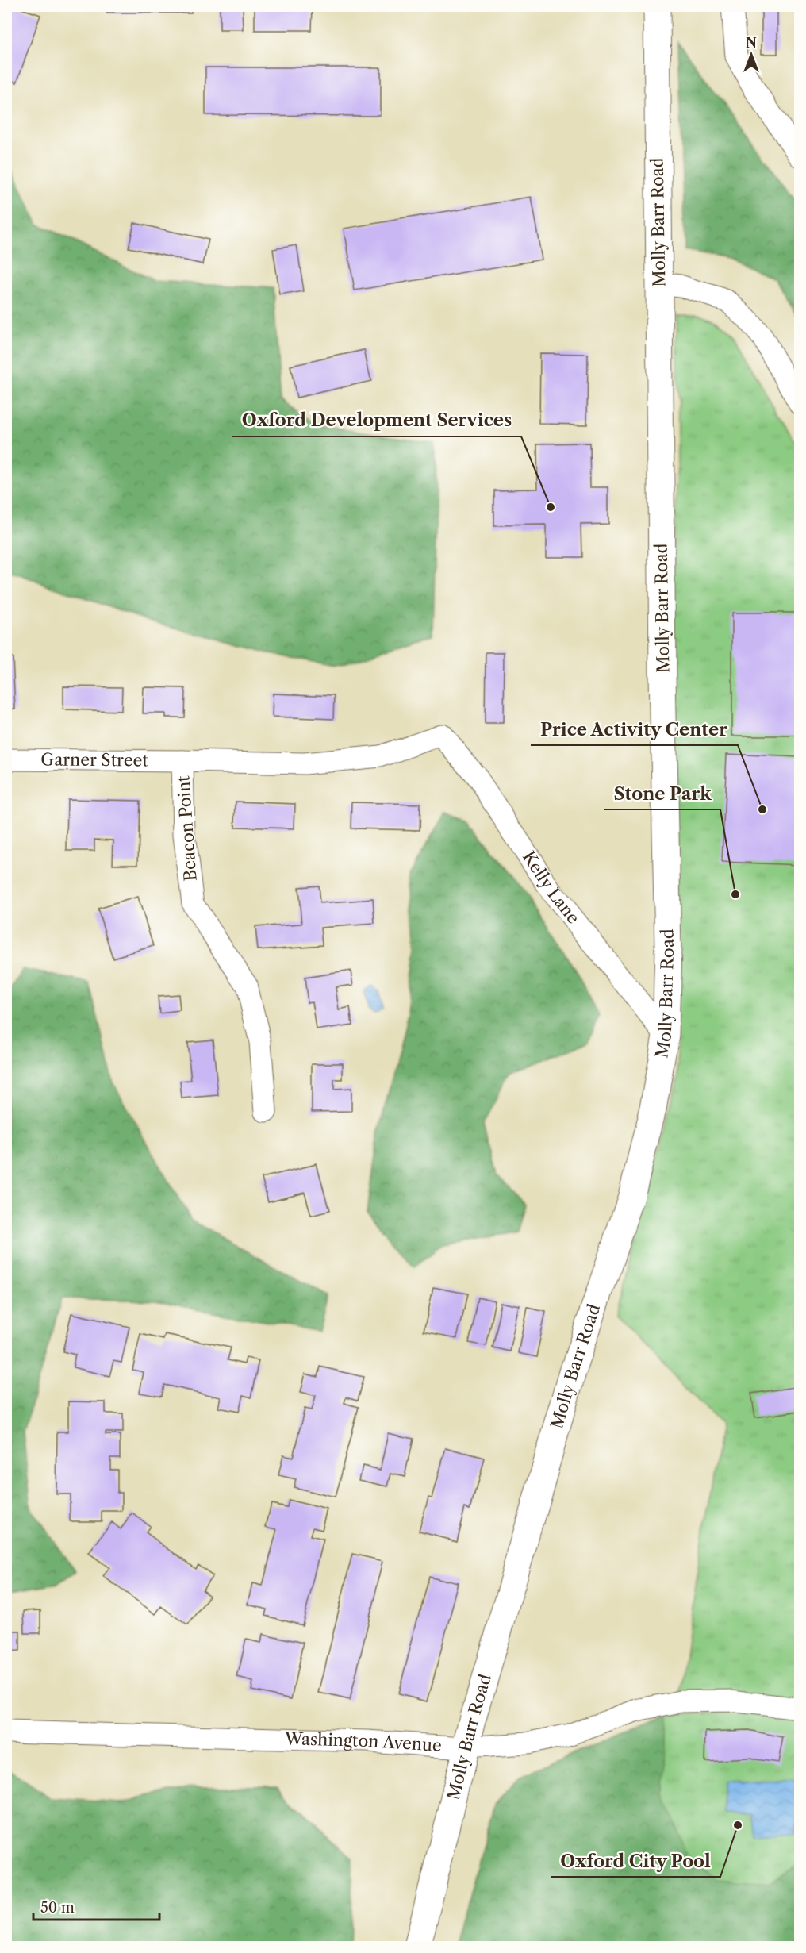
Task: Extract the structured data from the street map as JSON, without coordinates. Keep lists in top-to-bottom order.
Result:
{
  "streets": {
    "main road": ["Molly Barr Road"],
    "street": [
      "Garner Street",
      "Beacon Point",
      "Kelly Lane",
      "Washington Avenue"
    ]
  },
  "crossings": [
    ["Molly Barr Road", "Kelly Lane"],
    ["Molly Barr Road", "Washington Avenue"],
    ["Garner Street", "Beacon Point"],
    ["Beacon Point", "Kelly Lane"]
  ],
  "places": [
    "Oxford Development Services",
    "Price Activity Center",
    "Stone Park",
    "Oxford City Pool"
  ],
  "scale_bar": "50 m",
  "north": "top"
}
